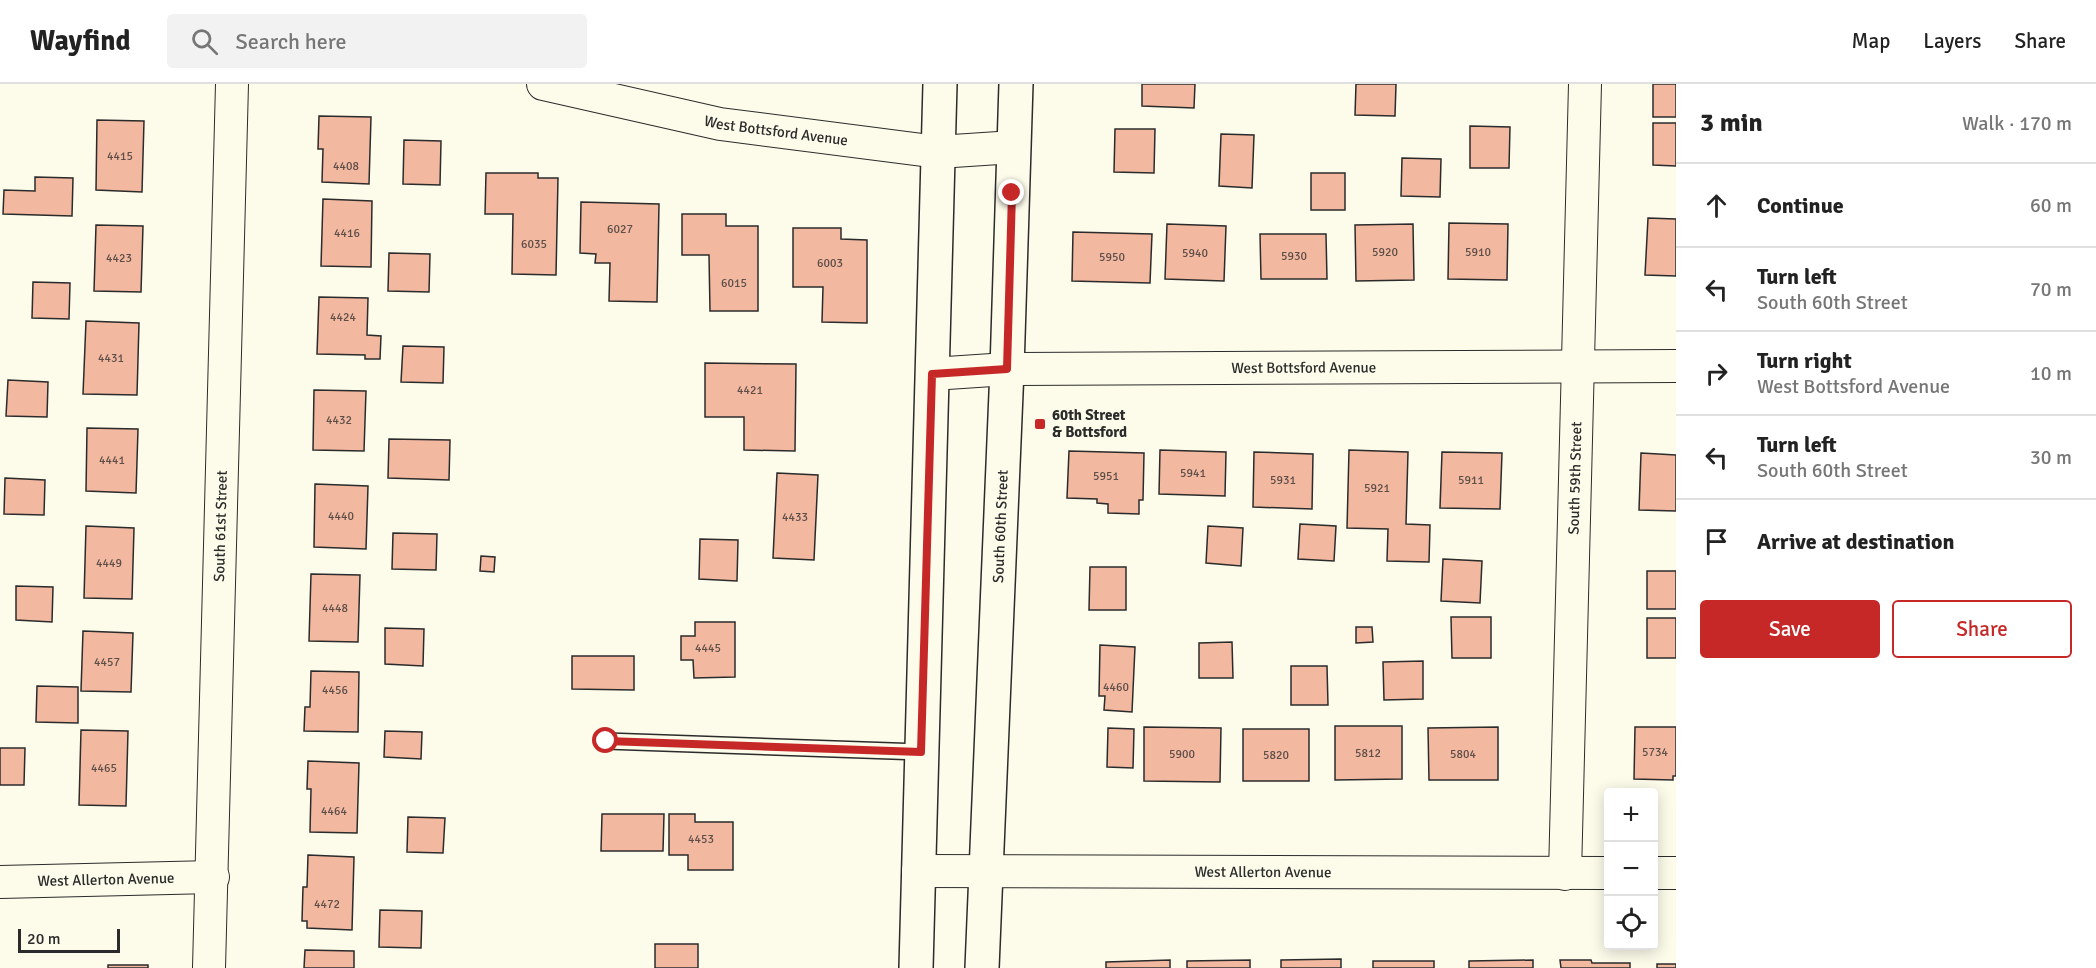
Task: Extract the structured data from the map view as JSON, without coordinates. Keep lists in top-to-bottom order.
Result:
{
  "streets": {
    "main road": ["South 60th Street"],
    "street": [
      "West Bottsford Avenue",
      "South 59th Street",
      "South 61st Street",
      "West Allerton Avenue"
    ]
  },
  "crossings": [
    ["West Bottsford Avenue", "South 59th Street"],
    ["West Bottsford Avenue", "South 60th Street"],
    ["South 59th Street", "West Allerton Avenue"],
    ["South 61st Street", "West Allerton Avenue"],
    ["South 60th Street", "West Allerton Avenue"]
  ],
  "places": {
    "transit": ["60th Street & Bottsford"]
  },
  "house_numbers": [
    "4415",
    "4408",
    "6027",
    "4416",
    "6035",
    "5920",
    "5910",
    "5940",
    "5930",
    "5950",
    "4423",
    "6003",
    "6015",
    "4424",
    "4431",
    "4421",
    "4432",
    "4441",
    "5941",
    "5951",
    "5931",
    "5911",
    "5921",
    "4440",
    "4433",
    "4449",
    "4448",
    "4445",
    "4457",
    "4460",
    "4456",
    "5734",
    "5812",
    "5900",
    "5804",
    "5820",
    "4465",
    "4464",
    "4453",
    "4472"
  ],
  "scale_bar": "20 m",
  "page": {
    "header": "Wayfind",
    "search": "Search here",
    "nav": ["Map", "Layers", "Share"],
    "heading": ["3 min", "Walk · 170 m"],
    "list": [
      ["Continue", "60 m"],
      ["Turn left", "South 60th Street", "70 m"],
      ["Turn right", "West Bottsford Avenue", "10 m"],
      ["Turn left", "South 60th Street", "30 m"],
      "Arrive at destination"
    ],
    "buttons": ["Save", "Share"],
    "map_buttons": ["+", "−"],
    "scale": "20 m"
  }
}
